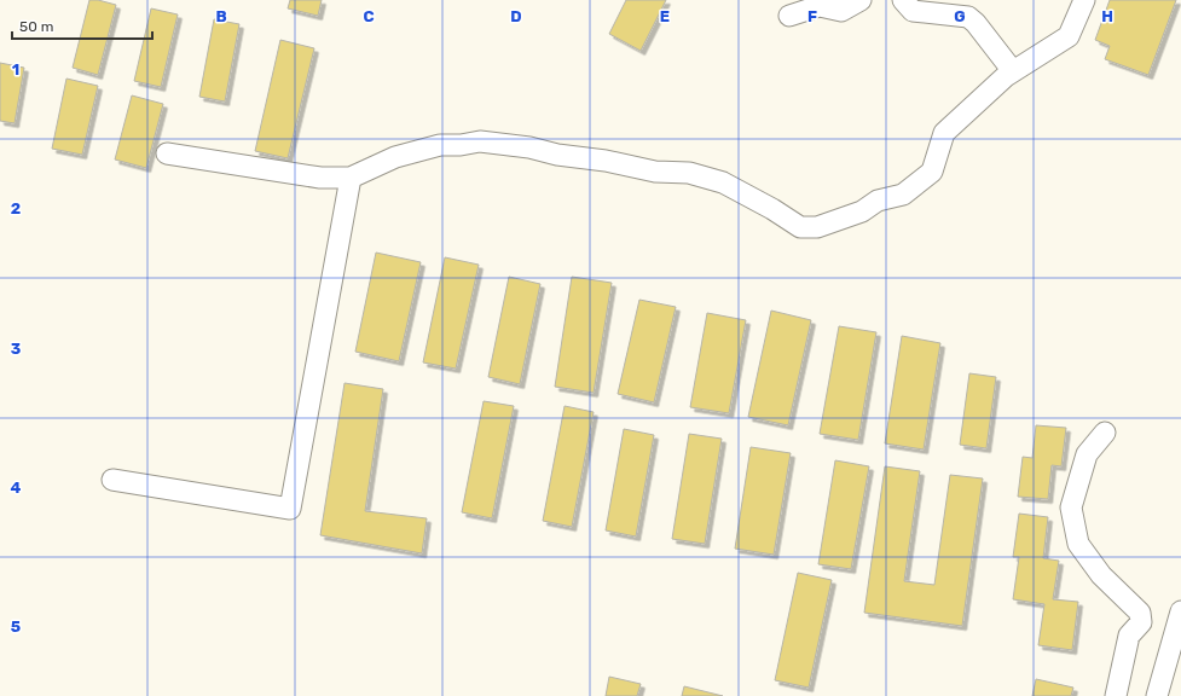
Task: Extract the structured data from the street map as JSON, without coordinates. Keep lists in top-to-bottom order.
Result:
{
  "scale_bar": "50 m",
  "grid": {
    "columns": [
      "B",
      "C",
      "D",
      "E",
      "F",
      "G",
      "H"
    ],
    "rows": [
      "1",
      "2",
      "3",
      "4",
      "5"
    ]
  }
}
